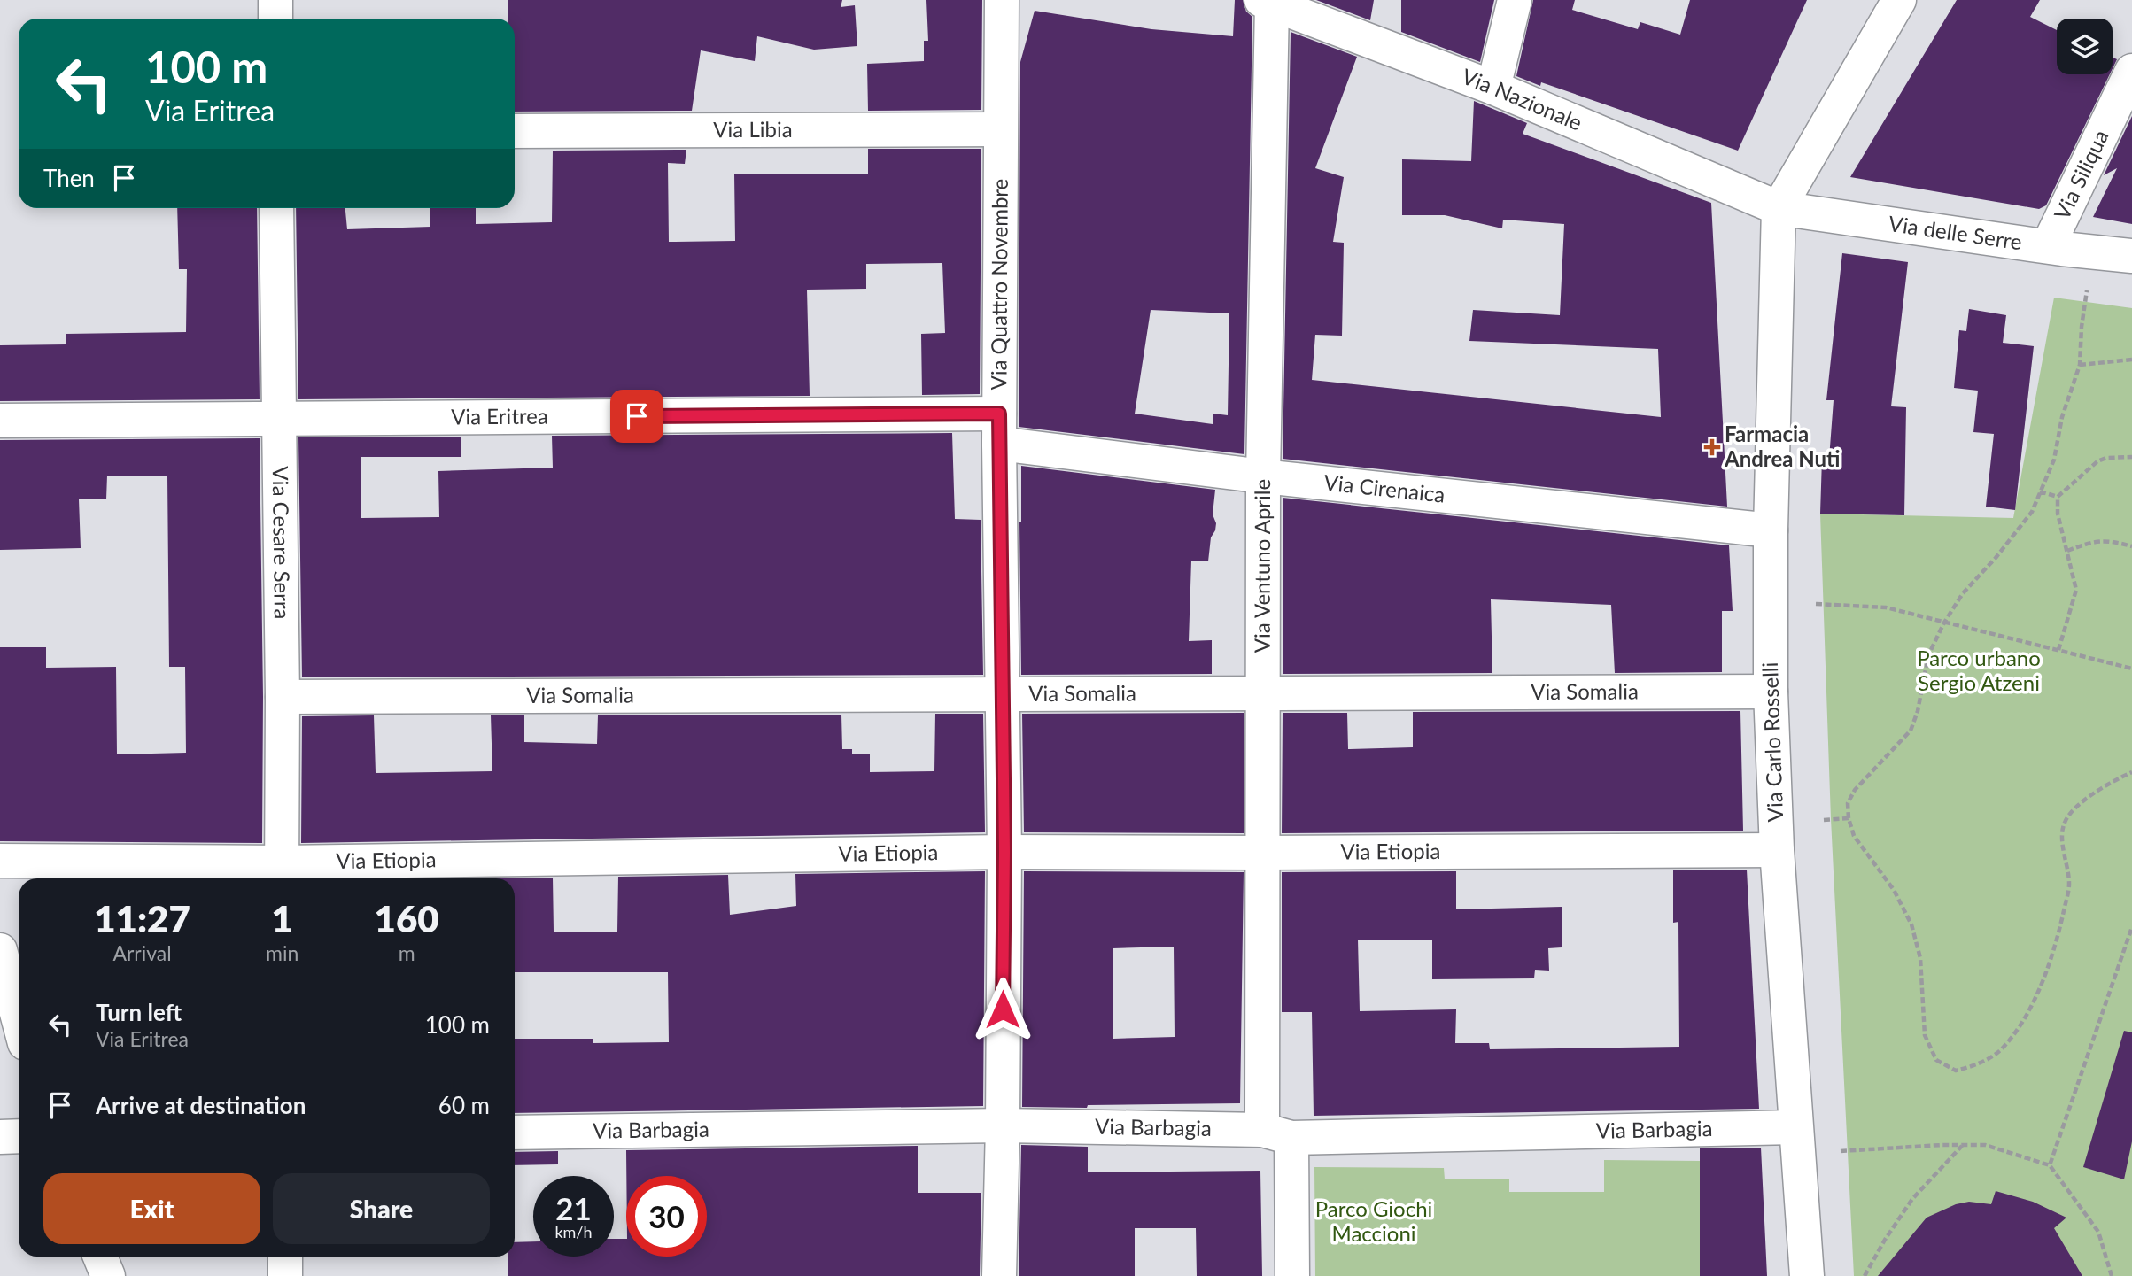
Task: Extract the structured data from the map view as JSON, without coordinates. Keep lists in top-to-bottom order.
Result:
{
  "streets": {
    "street": [
      "Via Nazionale",
      "Via Libia",
      "Via Siliqua",
      "Via delle Serre",
      "Via Quattro Novembre",
      "Via Eritrea",
      "Via Cirenaica",
      "Via Cesare Serra",
      "Via Ventuno Aprile",
      "Via Somalia",
      "Via Carlo Rosselli",
      "Via Etiopia",
      "Via Barbagia"
    ]
  },
  "crossings": [
    ["Via Nazionale", "Via delle Serre"],
    ["Via Nazionale", "Via Ventuno Aprile"],
    ["Via Nazionale", "Via Carlo Rosselli"],
    ["Via Libia", "Via Quattro Novembre"],
    ["Via Siliqua", "Via delle Serre"],
    ["Via delle Serre", "Via Carlo Rosselli"],
    ["Via Quattro Novembre", "Via Eritrea"],
    ["Via Quattro Novembre", "Via Cirenaica"],
    ["Via Quattro Novembre", "Via Somalia"],
    ["Via Quattro Novembre", "Via Etiopia"],
    ["Via Quattro Novembre", "Via Barbagia"],
    ["Via Eritrea", "Via Cirenaica"],
    ["Via Eritrea", "Via Cesare Serra"],
    ["Via Cirenaica", "Via Ventuno Aprile"],
    ["Via Cirenaica", "Via Carlo Rosselli"],
    ["Via Cesare Serra", "Via Somalia"],
    ["Via Cesare Serra", "Via Etiopia"],
    ["Via Ventuno Aprile", "Via Somalia"],
    ["Via Ventuno Aprile", "Via Etiopia"],
    ["Via Ventuno Aprile", "Via Barbagia"],
    ["Via Somalia", "Via Carlo Rosselli"],
    ["Via Carlo Rosselli", "Via Etiopia"],
    ["Via Carlo Rosselli", "Via Barbagia"]
  ],
  "parks": ["Parco urbano Sergio Atzeni", "Parco Giochi Maccioni"],
  "places": {
    "health": ["Farmacia Andrea Nuti"]
  },
  "page": {
    "turn": ["100 m", "Via Eritrea"],
    "then": "Then",
    "eta": [
      "11:27",
      "Arrival",
      "1",
      "min",
      "160",
      "m"
    ],
    "list": [
      {
        "name": "Turn left",
        "note": "Via Eritrea",
        "value": "100 m"
      },
      {
        "name": "Arrive at destination",
        "value": "60 m"
      }
    ],
    "buttons": ["Exit", "Share"],
    "speed": "21 km/h",
    "limit": "30"
  }
}
